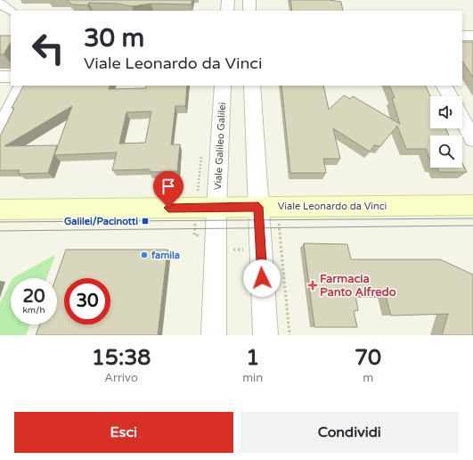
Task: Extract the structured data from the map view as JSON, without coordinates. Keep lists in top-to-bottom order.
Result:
{
  "streets": {
    "street": ["Viale Galileo Galilei", "Viale Leonardo da Vinci"]
  },
  "crossings": [
    ["Viale Galileo Galilei", "Viale Leonardo da Vinci"]
  ],
  "places": {
    "transit": ["Galilei/Pacinotti"],
    "other": ["famila"],
    "health": ["Farmacia Panto Alfredo"]
  },
  "page": {
    "turn": ["30 m", "Viale Leonardo da Vinci"],
    "speed": "20 km/h",
    "limit": "30",
    "eta": [
      "15:38",
      "Arrivo",
      "1",
      "min",
      "70",
      "m"
    ],
    "buttons": ["Esci", "Condividi"]
  }
}
